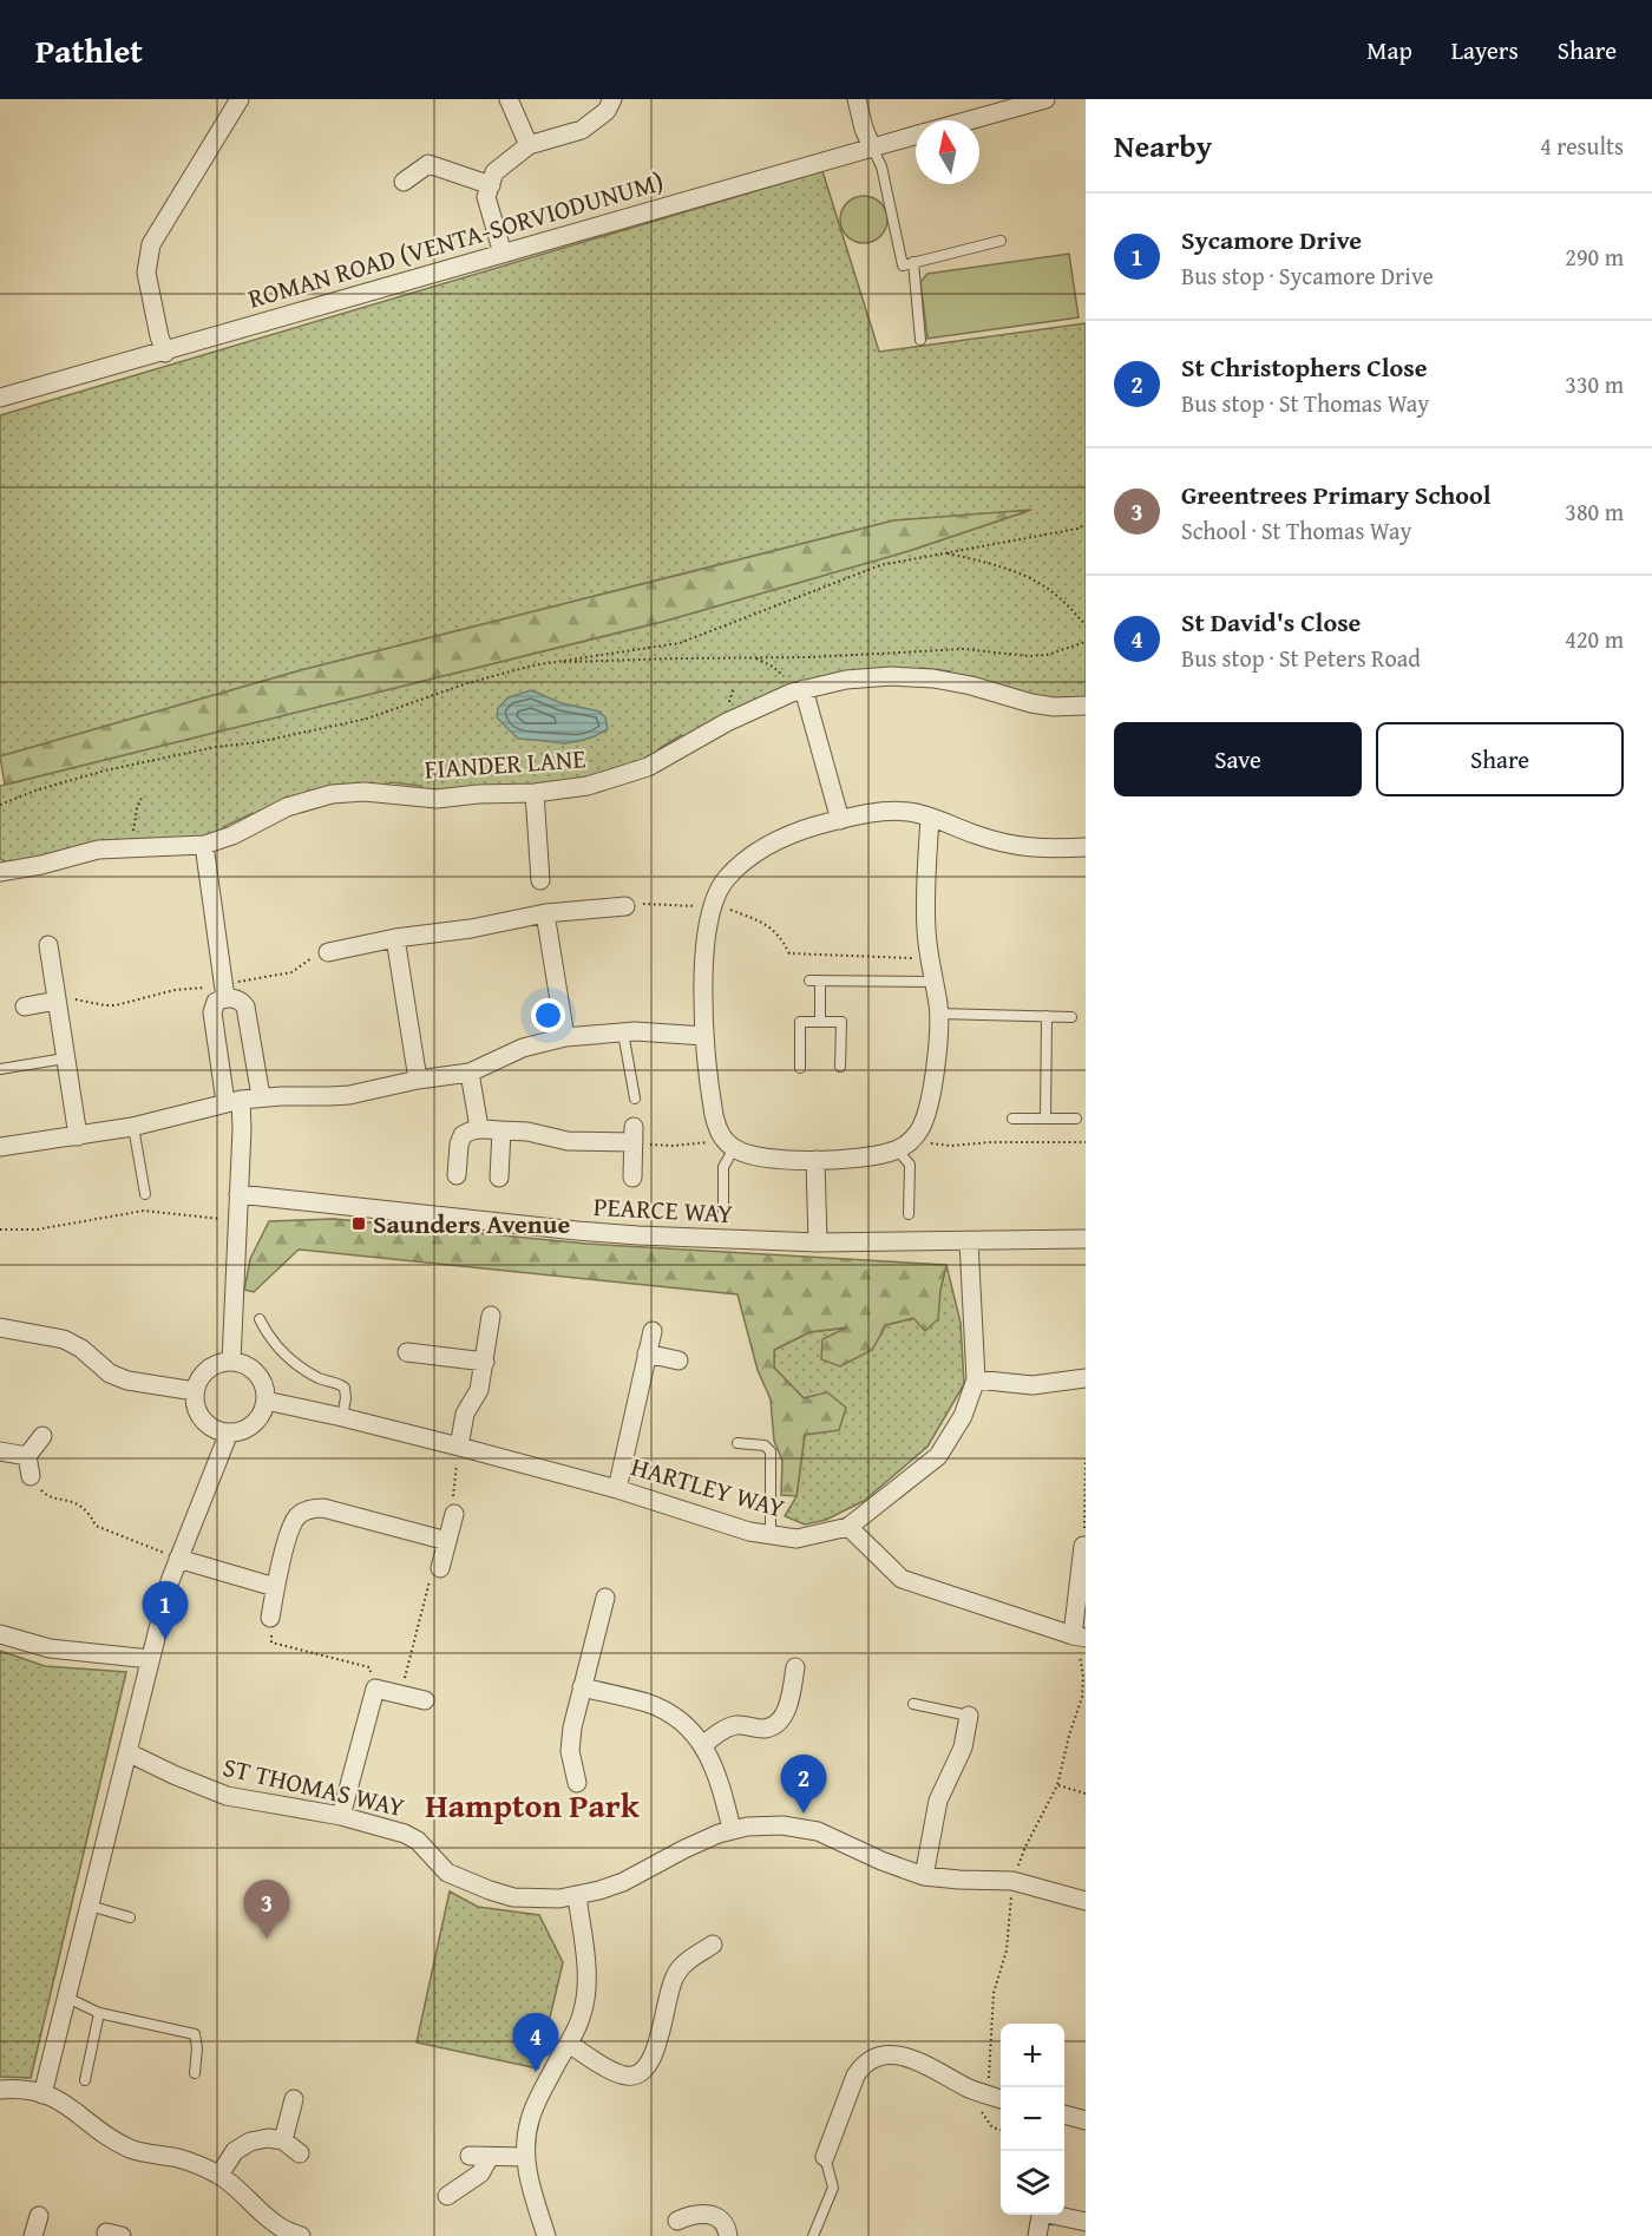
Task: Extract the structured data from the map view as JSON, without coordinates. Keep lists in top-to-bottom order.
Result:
{
  "streets": {
    "street": [
      "ROMAN ROAD (VENTA-SORVIODUNUM)",
      "FIANDER LANE",
      "PEARCE WAY",
      "HARTLEY WAY",
      "ST THOMAS WAY"
    ]
  },
  "crossings": [
    ["PEARCE WAY", "HARTLEY WAY"]
  ],
  "districts": ["Hampton Park"],
  "places": {
    "transit": ["Saunders Avenue"]
  },
  "north": "top",
  "page": {
    "header": "Pathlet",
    "nav": ["Map", "Layers", "Share"],
    "heading": ["Nearby", "4 results"],
    "list": [
      {
        "mark": "1",
        "name": "Sycamore Drive",
        "note": "Bus stop · Sycamore Drive",
        "value": "290 m"
      },
      {
        "mark": "2",
        "name": "St Christophers Close",
        "note": "Bus stop · St Thomas Way",
        "value": "330 m"
      },
      {
        "mark": "3",
        "name": "Greentrees Primary School",
        "note": "School · St Thomas Way",
        "value": "380 m"
      },
      {
        "mark": "4",
        "name": "St David's Close",
        "note": "Bus stop · St Peters Road",
        "value": "420 m"
      }
    ],
    "buttons": ["Save", "Share"],
    "pins": [
      "1",
      "2",
      "3",
      "4"
    ],
    "map_buttons": ["+", "−"]
  }
}
